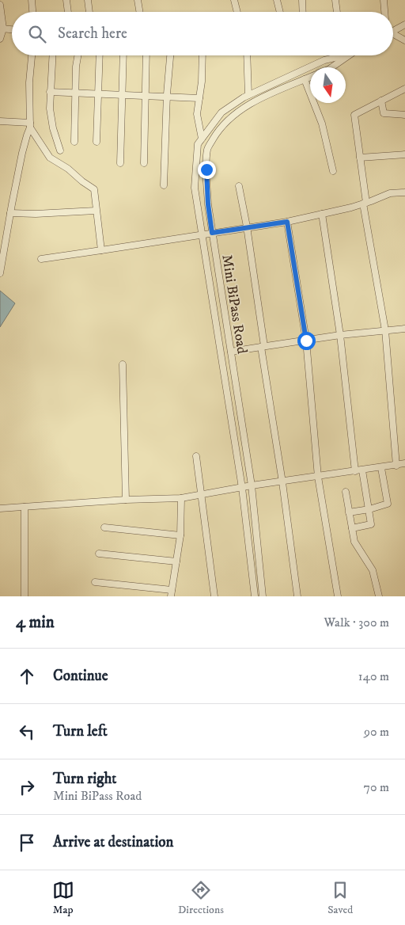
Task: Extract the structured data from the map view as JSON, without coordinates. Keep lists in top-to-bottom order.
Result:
{
  "streets": {
    "street": ["Mini BiPass Road"]
  },
  "north": "bottom",
  "page": {
    "search": "Search here",
    "heading": ["4 min", "Walk · 300 m"],
    "list": [
      ["Continue", "140 m"],
      ["Turn left", "90 m"],
      ["Turn right", "Mini BiPass Road", "70 m"],
      "Arrive at destination"
    ],
    "nav": ["Map", "Directions", "Saved"]
  }
}
